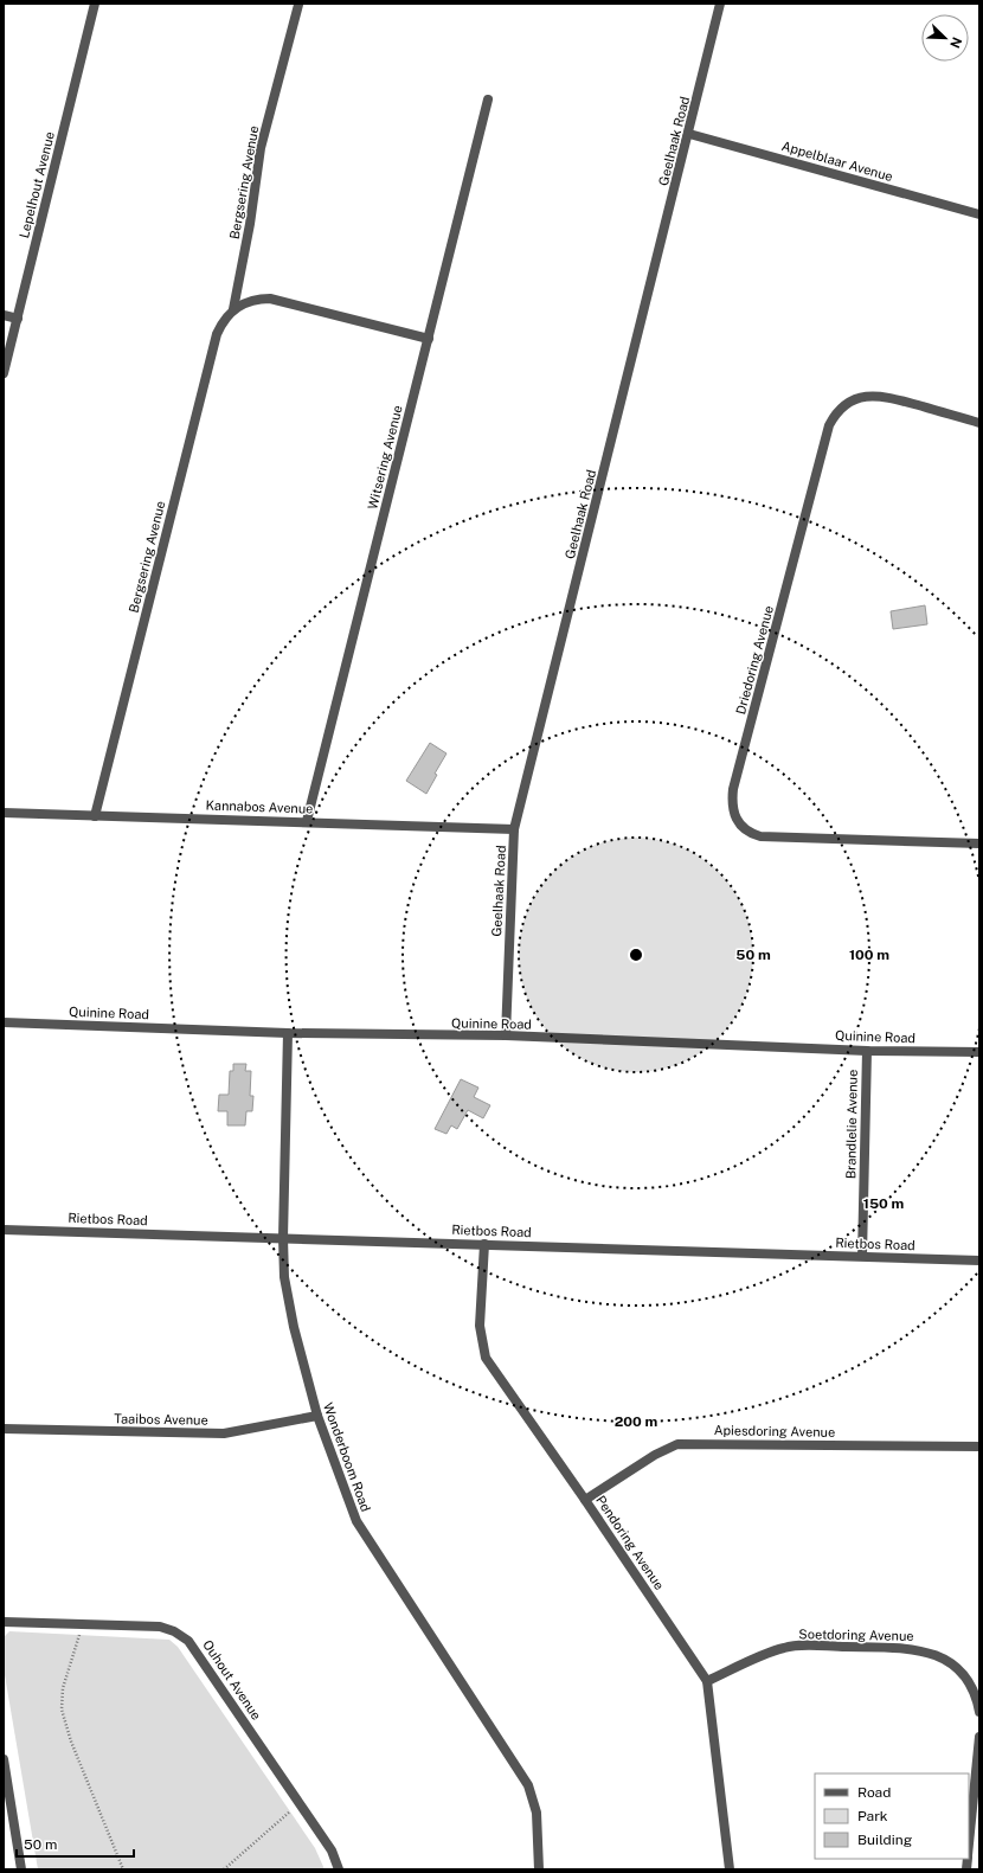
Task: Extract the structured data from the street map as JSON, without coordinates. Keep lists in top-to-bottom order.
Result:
{
  "streets": {
    "street": [
      "Geelhaak Road",
      "Appelblaar Avenue",
      "Bergsering Avenue",
      "Lepelhout Avenue",
      "Witsering Avenue",
      "Driedoring Avenue",
      "Kannabos Avenue",
      "Quinine Road",
      "Brandlelie Avenue",
      "Rietbos Road",
      "Taaibos Avenue",
      "Apiesdoring Avenue",
      "Wonderboom Road",
      "Pendoring Avenue",
      "Soetdoring Avenue",
      "Ouhout Avenue"
    ]
  },
  "crossings": [
    ["Geelhaak Road", "Appelblaar Avenue"],
    ["Geelhaak Road", "Kannabos Avenue"],
    ["Geelhaak Road", "Quinine Road"],
    ["Bergsering Avenue", "Kannabos Avenue"],
    ["Witsering Avenue", "Kannabos Avenue"],
    ["Quinine Road", "Brandlelie Avenue"],
    ["Quinine Road", "Wonderboom Road"],
    ["Brandlelie Avenue", "Rietbos Road"],
    ["Rietbos Road", "Wonderboom Road"],
    ["Rietbos Road", "Pendoring Avenue"],
    ["Taaibos Avenue", "Wonderboom Road"],
    ["Apiesdoring Avenue", "Pendoring Avenue"],
    ["Pendoring Avenue", "Soetdoring Avenue"]
  ],
  "legend": ["Road", "Park", "Building"],
  "scale_bar": "50 m",
  "north": "bottom right",
  "rings": [
    "50 m",
    "100 m",
    "150 m",
    "200 m"
  ]
}
